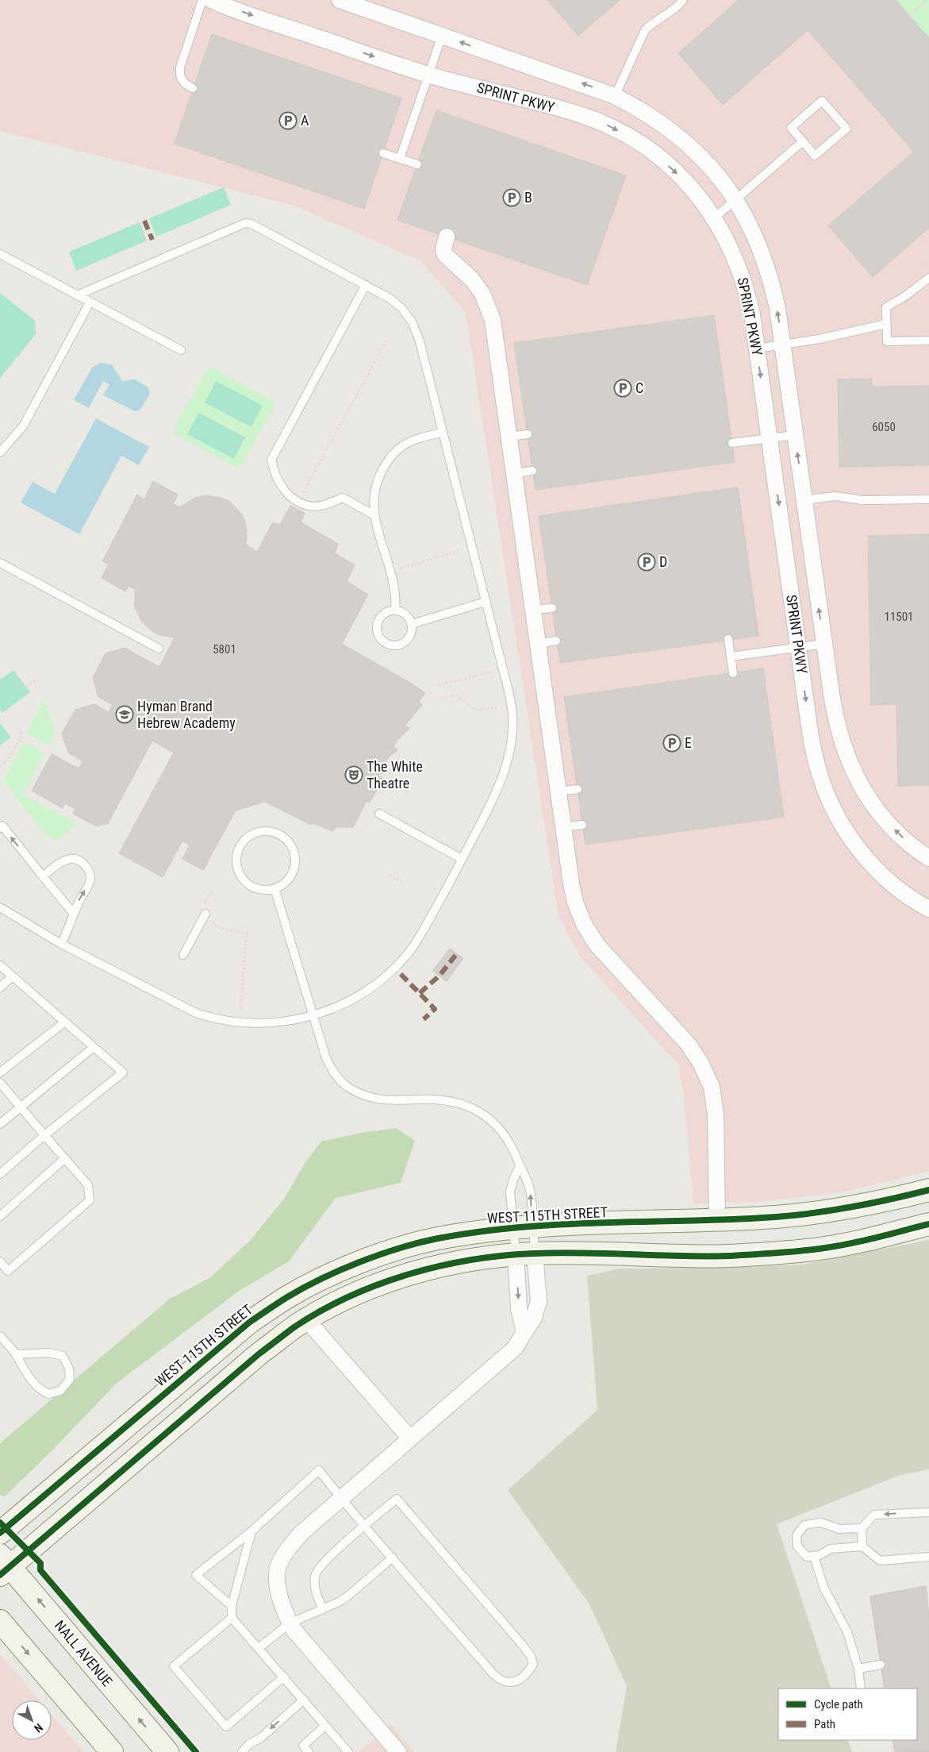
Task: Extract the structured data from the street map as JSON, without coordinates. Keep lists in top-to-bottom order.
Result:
{
  "streets": {
    "street": ["SPRINT PKWY", "WEST 115TH STREET", "NALL AVENUE"]
  },
  "places": {
    "parking": [
      "A",
      "B",
      "C",
      "D",
      "E"
    ],
    "school or university": ["Hyman Brand Hebrew Academy"],
    "theatre": ["The White Theatre"]
  },
  "house_numbers": ["6050", "11501", "5801"],
  "legend": ["Cycle path", "Path"],
  "north": "bottom right"
}
